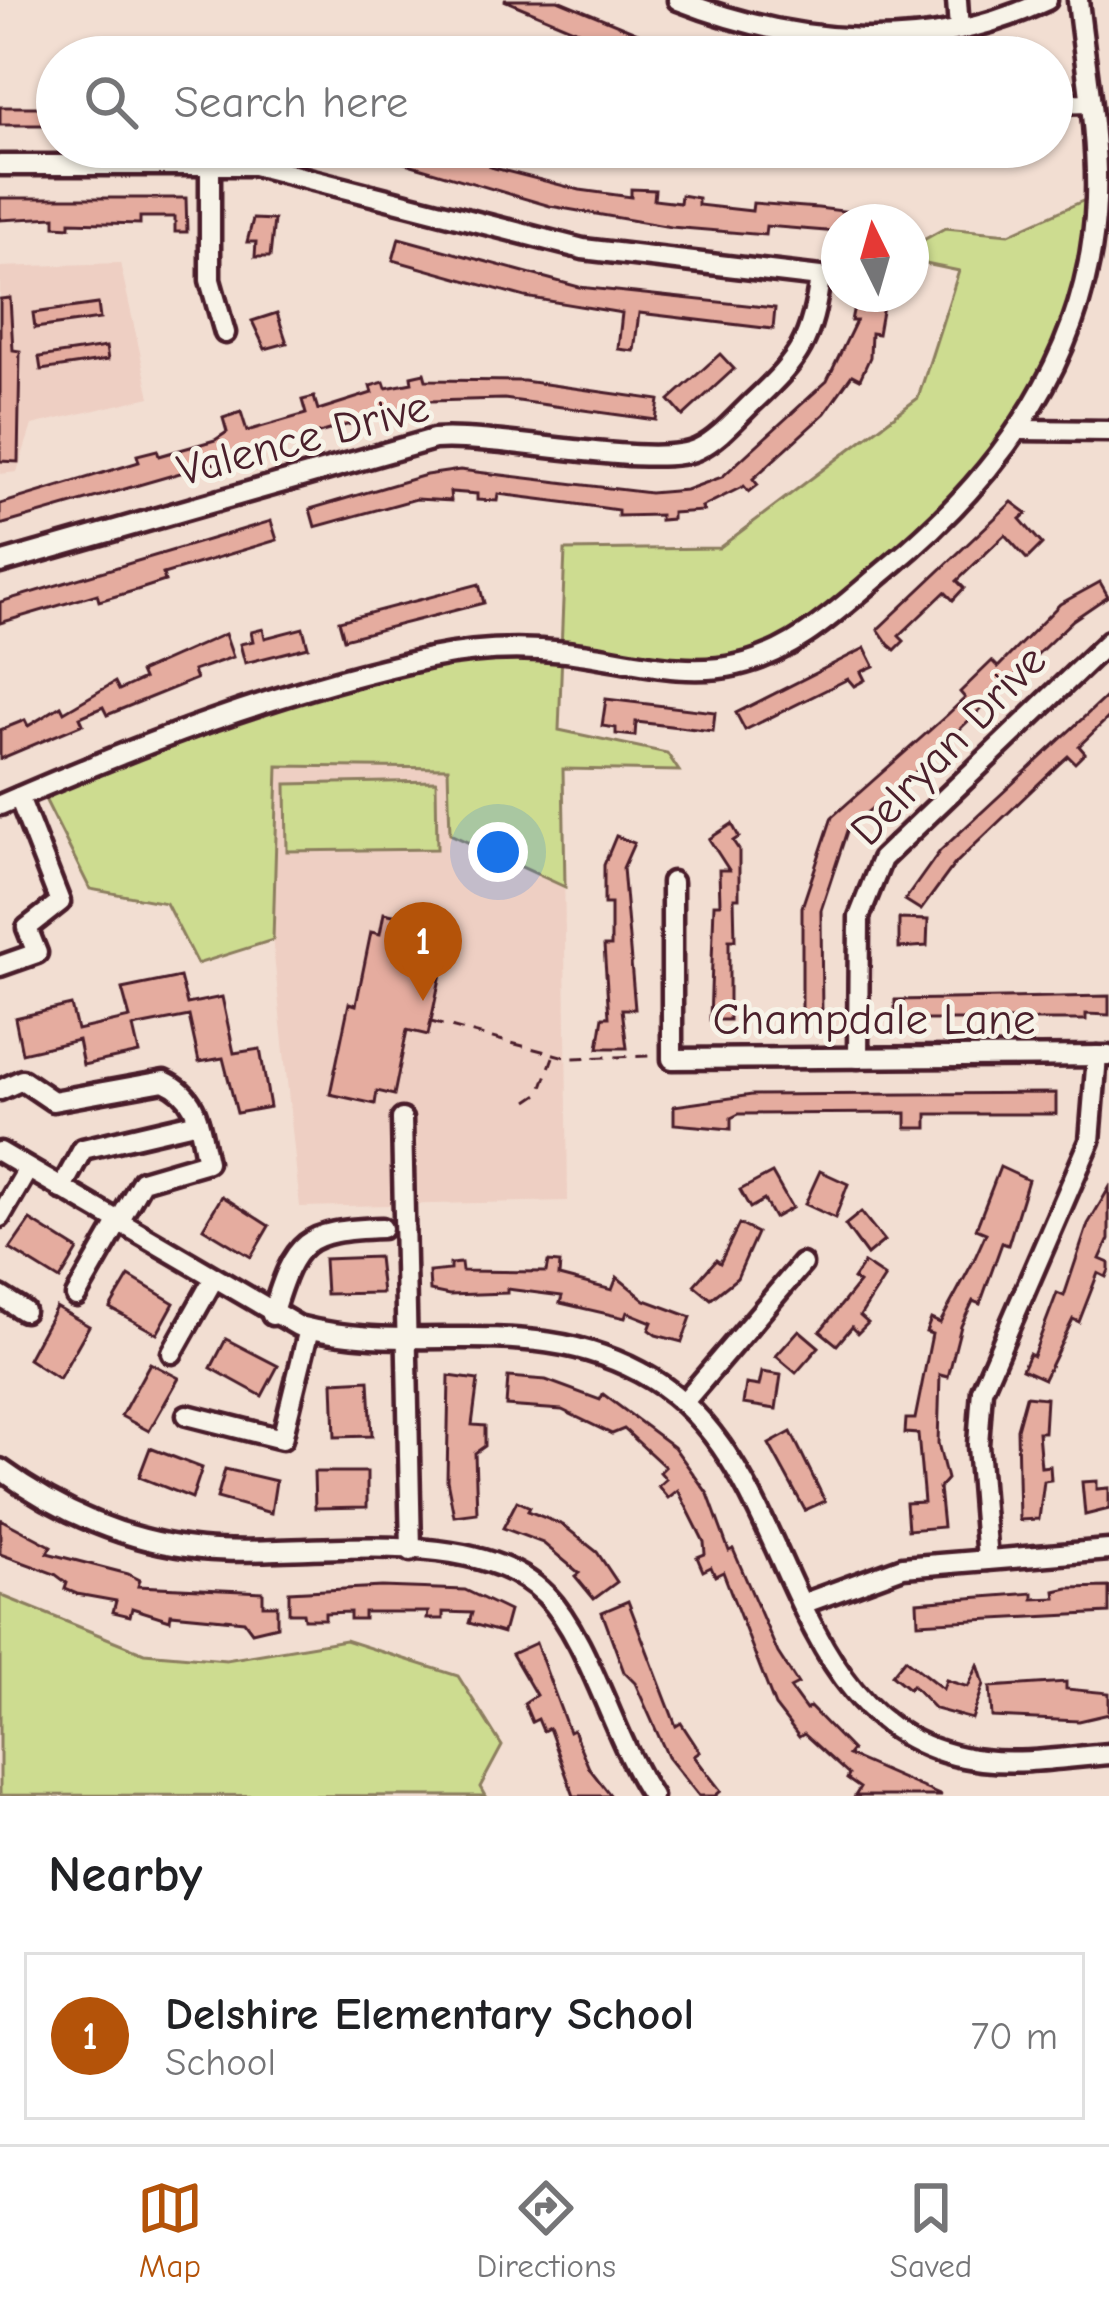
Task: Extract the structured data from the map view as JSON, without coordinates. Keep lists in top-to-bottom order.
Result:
{
  "streets": {
    "street": ["Valence Drive", "Delryan Drive", "Champdale Lane"]
  },
  "crossings": [
    ["Delryan Drive", "Champdale Lane"]
  ],
  "north": "top",
  "page": {
    "search": "Search here",
    "pins": "1",
    "heading": "Nearby",
    "list": [
      {
        "mark": "1",
        "name": "Delshire Elementary School",
        "note": "School",
        "value": "70 m"
      }
    ],
    "nav": ["Map", "Directions", "Saved"]
  }
}
